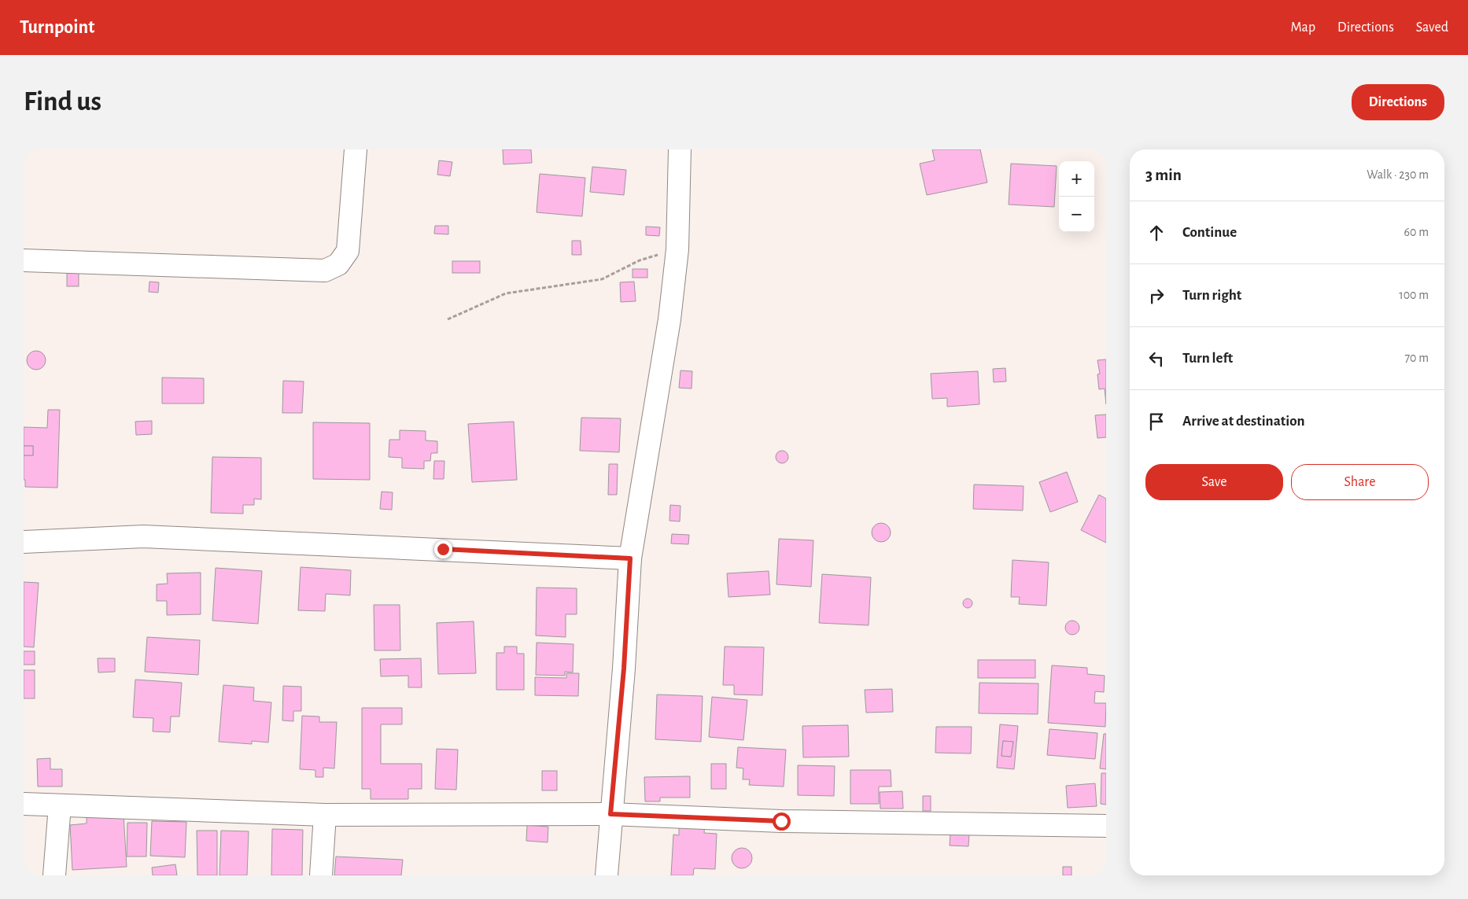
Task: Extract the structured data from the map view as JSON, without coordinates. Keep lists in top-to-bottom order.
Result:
{
  "page": {
    "header": "Turnpoint",
    "nav": ["Map", "Directions", "Saved"],
    "buttons": [
      "Directions",
      ["Save", "Share"]
    ],
    "title": "Find us",
    "heading": ["3 min", "Walk · 230 m"],
    "map_buttons": ["+", "−"],
    "list": [
      ["Continue", "60 m"],
      ["Turn right", "100 m"],
      ["Turn left", "70 m"],
      "Arrive at destination"
    ]
  }
}
